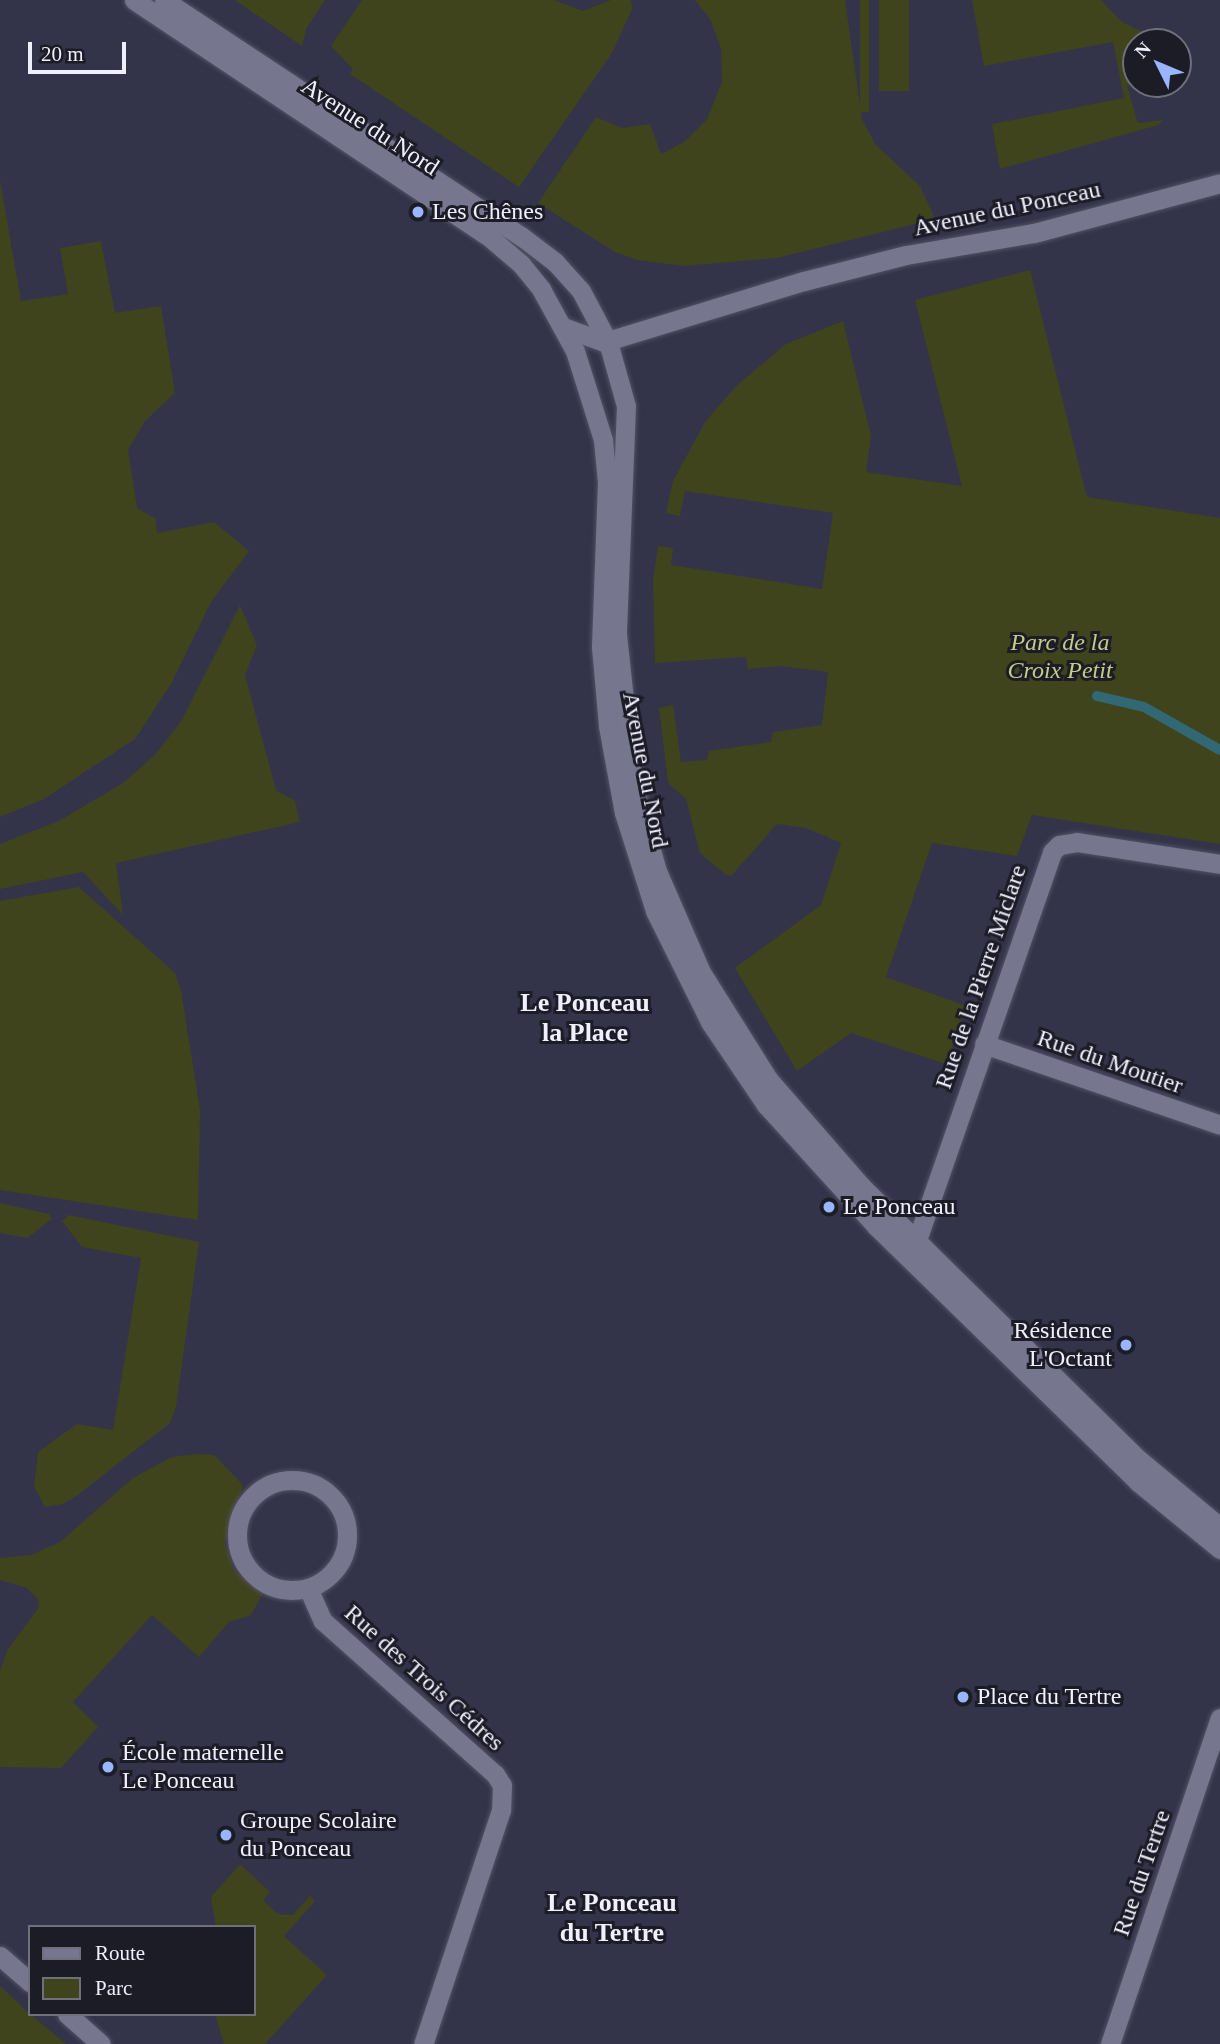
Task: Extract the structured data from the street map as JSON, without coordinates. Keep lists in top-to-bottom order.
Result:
{
  "streets": {
    "street": [
      "Avenue du Nord",
      "Avenue du Ponceau",
      "Rue de la Pierre Miclare",
      "Rue du Moutier",
      "Rue des Trois Cédres",
      "Rue du Tertre"
    ]
  },
  "crossings": [
    ["Avenue du Nord", "Avenue du Ponceau"],
    ["Avenue du Nord", "Rue de la Pierre Miclare"],
    ["Rue de la Pierre Miclare", "Rue du Moutier"]
  ],
  "districts": ["Le Ponceau la Place", "Le Ponceau du Tertre"],
  "parks": ["Parc de la Croix Petit"],
  "places": [
    "Les Chênes",
    "Le Ponceau",
    "Résidence L'Octant",
    "Place du Tertre",
    "École maternelle Le Ponceau",
    "Groupe Scolaire du Ponceau"
  ],
  "legend": ["Route", "Parc"],
  "scale_bar": "20 m",
  "north": "top left"
}
